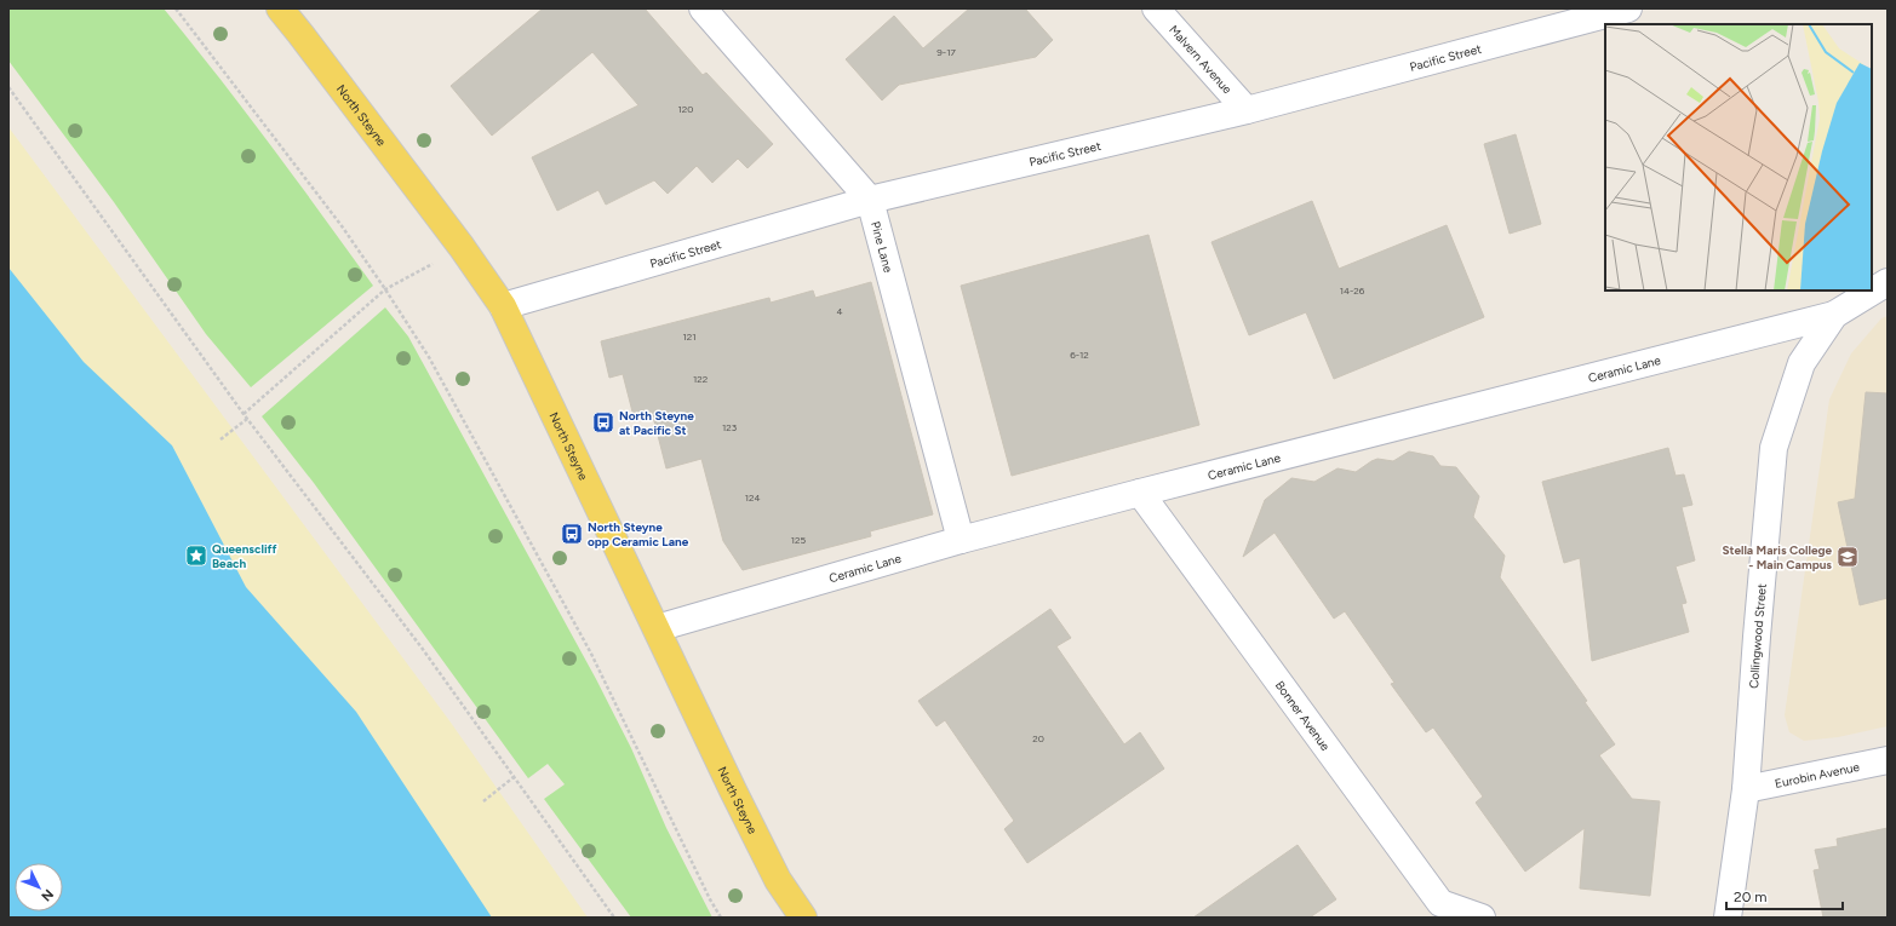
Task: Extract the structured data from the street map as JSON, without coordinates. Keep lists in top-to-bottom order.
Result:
{
  "streets": {
    "main road": ["North Steyne"],
    "street": [
      "Pacific Street",
      "Malvern Avenue",
      "Pine Lane",
      "Ceramic Lane",
      "Collingwood Street",
      "Bonner Avenue",
      "Eurobin Avenue"
    ]
  },
  "crossings": [
    ["Pacific Street", "Malvern Avenue"],
    ["Pacific Street", "North Steyne"],
    ["Pacific Street", "Pine Lane"],
    ["North Steyne", "Ceramic Lane"],
    ["Pine Lane", "Ceramic Lane"],
    ["Ceramic Lane", "Collingwood Street"],
    ["Ceramic Lane", "Bonner Avenue"],
    ["Collingwood Street", "Eurobin Avenue"]
  ],
  "places": {
    "bus stop": ["North Steyne at Pacific St", "North Steyne opp Ceramic Lane"],
    "place": ["Queenscliff Beach"],
    "school or university": ["Stella Maris College - Main Campus"]
  },
  "house_numbers": [
    "9-17",
    "120",
    "14-26",
    "4",
    "121",
    "6-12",
    "122",
    "123",
    "124",
    "125",
    "20"
  ],
  "scale_bar": "20 m",
  "north": "bottom right"
}
